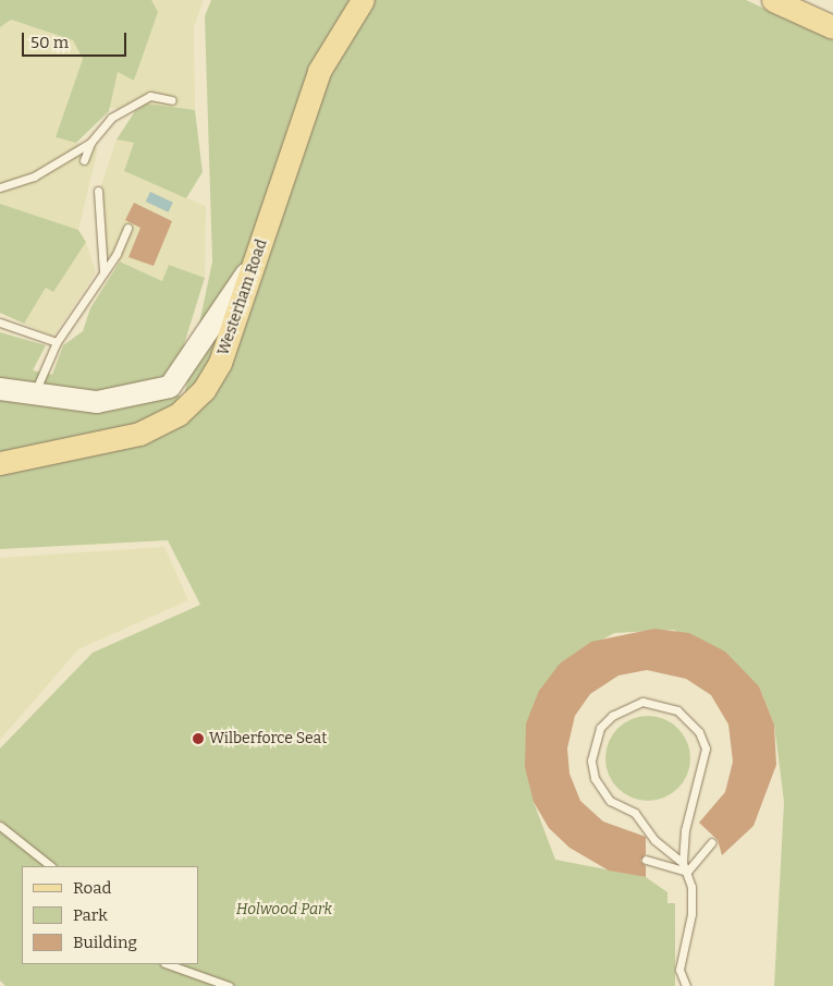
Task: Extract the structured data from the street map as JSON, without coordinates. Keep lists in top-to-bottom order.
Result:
{
  "streets": {
    "main road": ["Westerham Road"]
  },
  "parks": ["Holwood Park"],
  "places": ["Wilberforce Seat"],
  "legend": ["Road", "Park", "Building"],
  "scale_bar": "50 m"
}
